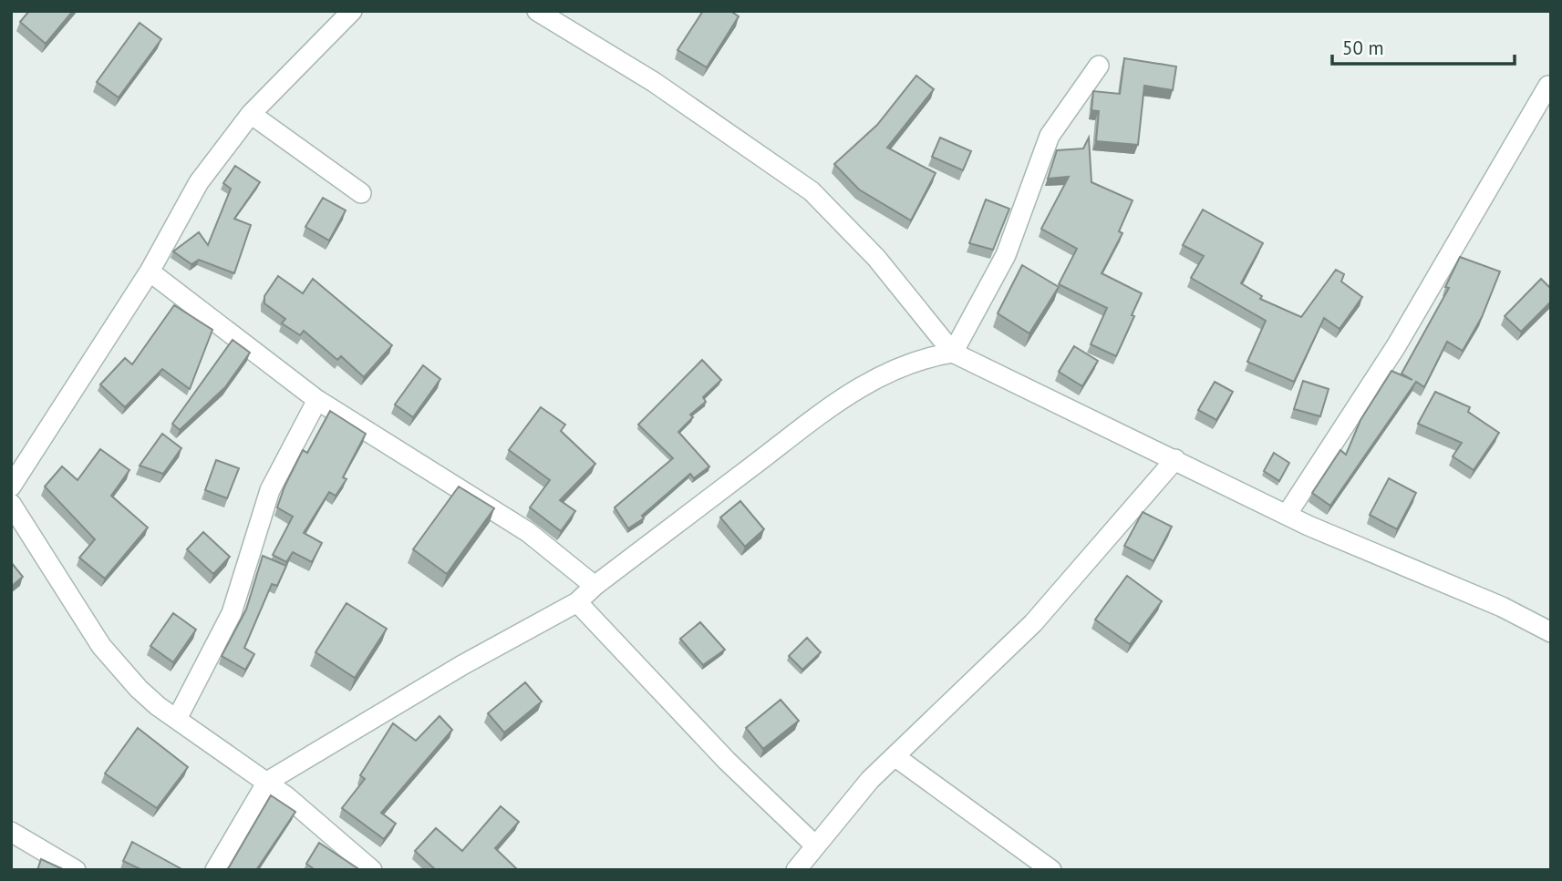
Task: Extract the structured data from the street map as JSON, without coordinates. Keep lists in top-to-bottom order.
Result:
{
  "scale_bar": "50 m"
}
